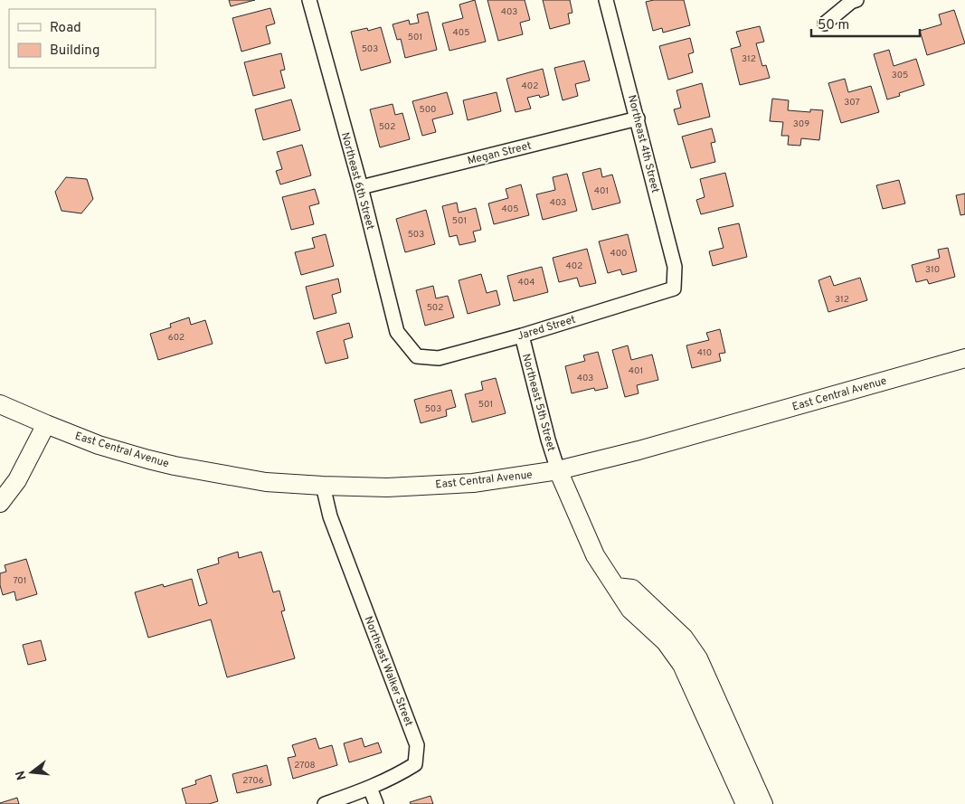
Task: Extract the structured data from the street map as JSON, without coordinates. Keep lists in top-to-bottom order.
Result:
{
  "streets": {
    "main road": ["East Central Avenue"],
    "street": [
      "Northeast 4th Street",
      "Megan Street",
      "Northeast 6th Street",
      "Jared Street",
      "Northeast 5th Street",
      "Northeast Walker Street"
    ]
  },
  "crossings": [
    ["Northeast 4th Street", "Megan Street"],
    ["Northeast 4th Street", "Jared Street"],
    ["Megan Street", "Northeast 6th Street"],
    ["Northeast 6th Street", "Jared Street"],
    ["Jared Street", "Northeast 5th Street"],
    ["East Central Avenue", "Northeast 5th Street"],
    ["East Central Avenue", "Northeast Walker Street"]
  ],
  "house_numbers": [
    "403",
    "405",
    "501",
    "503",
    "312",
    "305",
    "402",
    "307",
    "500",
    "309",
    "502",
    "401",
    "403",
    "405",
    "501",
    "503",
    "400",
    "402",
    "310",
    "404",
    "312",
    "502",
    "602",
    "410",
    "401",
    "403",
    "501",
    "503",
    "701",
    "2708",
    "2706"
  ],
  "legend": ["Road", "Building"],
  "scale_bar": "50 m",
  "north": "left"
}
